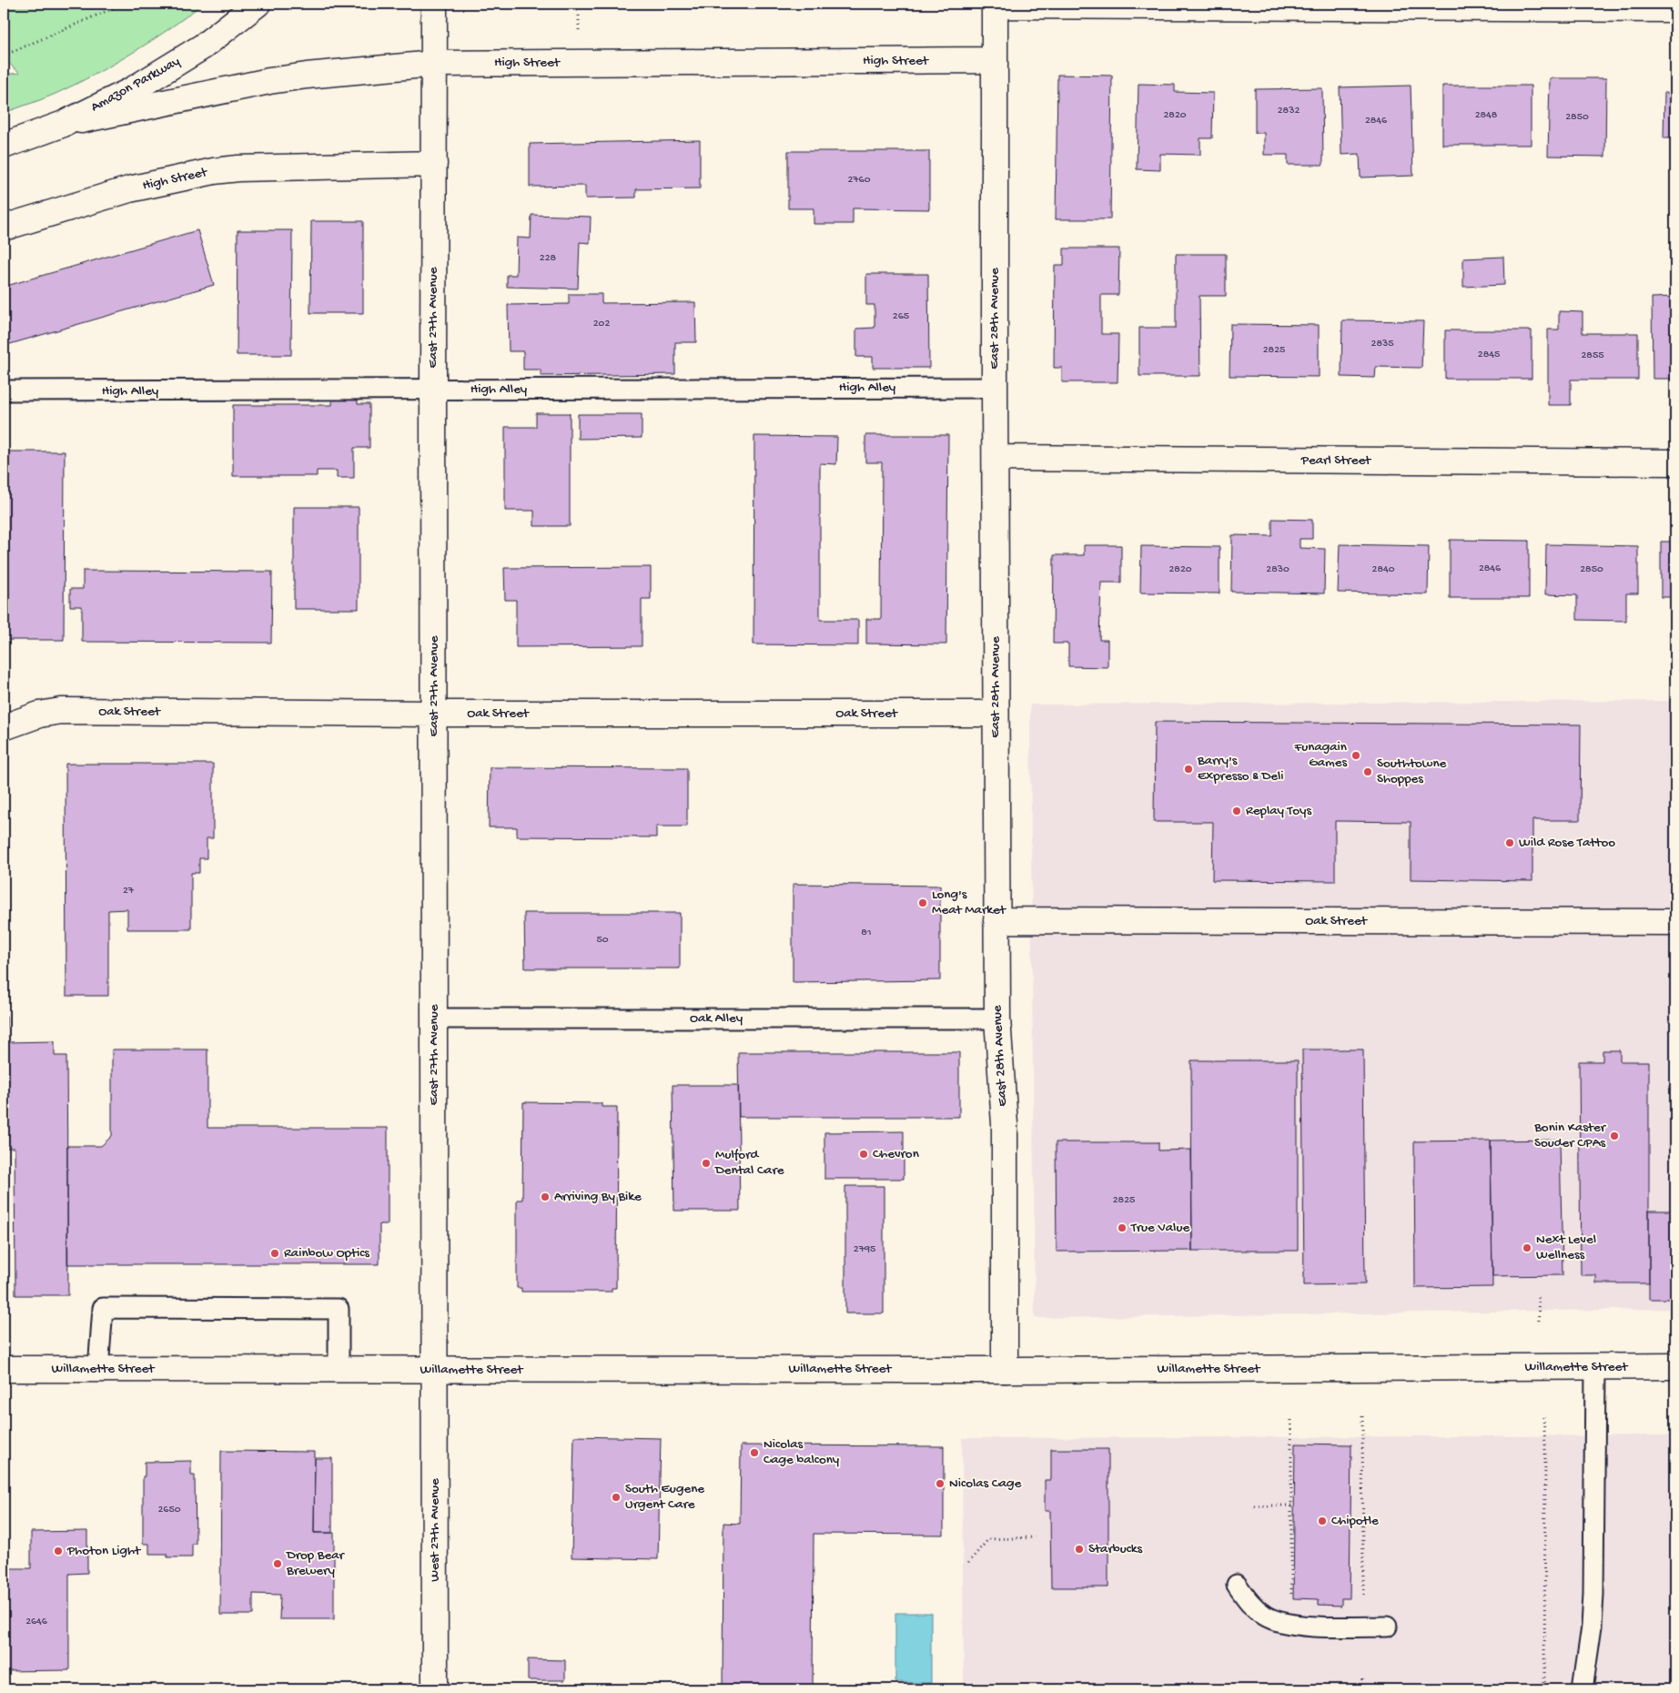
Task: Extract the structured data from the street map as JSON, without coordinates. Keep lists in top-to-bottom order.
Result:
{
  "streets": {
    "street": [
      "High Street",
      "Amazon Parkway",
      "East 27th Avenue",
      "East 28th Avenue",
      "Pearl Street",
      "Oak Street",
      "Willamette Street",
      "West 27th Avenue"
    ],
    "lane": ["High Alley", "Oak Alley"]
  },
  "crossings": [
    ["High Street", "Amazon Parkway"],
    ["High Street", "East 27th Avenue"],
    ["High Street", "East 28th Avenue"],
    ["East 27th Avenue", "High Alley"],
    ["East 27th Avenue", "Oak Street"],
    ["East 27th Avenue", "Oak Alley"],
    ["East 27th Avenue", "Willamette Street"],
    ["East 27th Avenue", "West 27th Avenue"],
    ["East 28th Avenue", "High Alley"],
    ["East 28th Avenue", "Pearl Street"],
    ["East 28th Avenue", "Oak Street"],
    ["East 28th Avenue", "Oak Alley"],
    ["East 28th Avenue", "Willamette Street"],
    ["Willamette Street", "West 27th Avenue"]
  ],
  "places": [
    "Funagain Games",
    "Barry's Expresso & Deli",
    "Southtowne Shoppes",
    "Replay Toys",
    "Wild Rose Tattoo",
    "Long's Meat Market",
    "Bonin Kaster Souder CPAs",
    "Chevron",
    "Mulford Dental Care",
    "Arriving By Bike",
    "True Value",
    "Next Level Wellness",
    "Rainbow Optics",
    "Nicolas Cage balcony",
    "Nicolas Cage",
    "South Eugene Urgent Care",
    "Chipotle",
    "Starbucks",
    "Photon Light",
    "Drop Bear Brewery"
  ],
  "house_numbers": [
    "2832",
    "2820",
    "2848",
    "2850",
    "2846",
    "2760",
    "228",
    "265",
    "202",
    "2835",
    "2825",
    "2845",
    "2855",
    "2846",
    "2820",
    "2830",
    "2840",
    "2850",
    "27",
    "81",
    "50",
    "2825",
    "2795",
    "2650",
    "2646"
  ]
}
